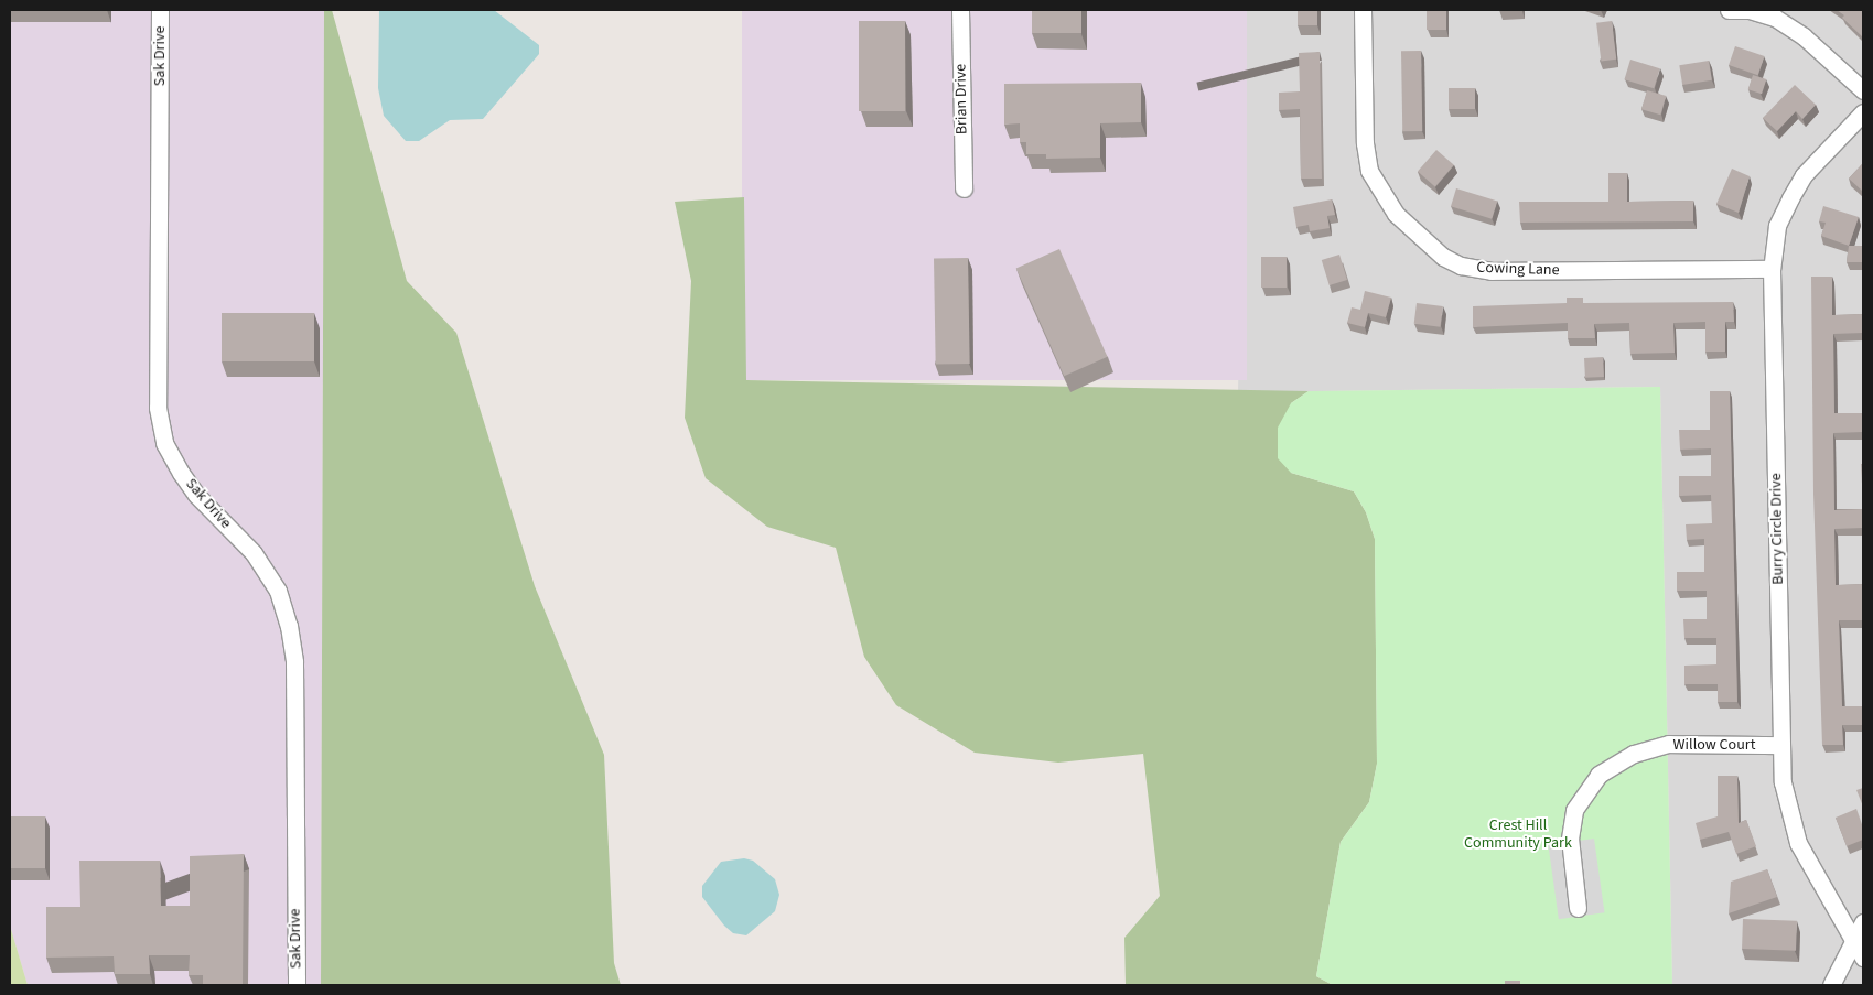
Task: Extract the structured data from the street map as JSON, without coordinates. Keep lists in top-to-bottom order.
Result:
{
  "streets": {
    "street": [
      "Sak Drive",
      "Brian Drive",
      "Cowing Lane",
      "Burry Circle Drive",
      "Willow Court"
    ]
  },
  "crossings": [
    ["Cowing Lane", "Burry Circle Drive"],
    ["Burry Circle Drive", "Willow Court"]
  ],
  "parks": ["Crest Hill Community Park"]
}
